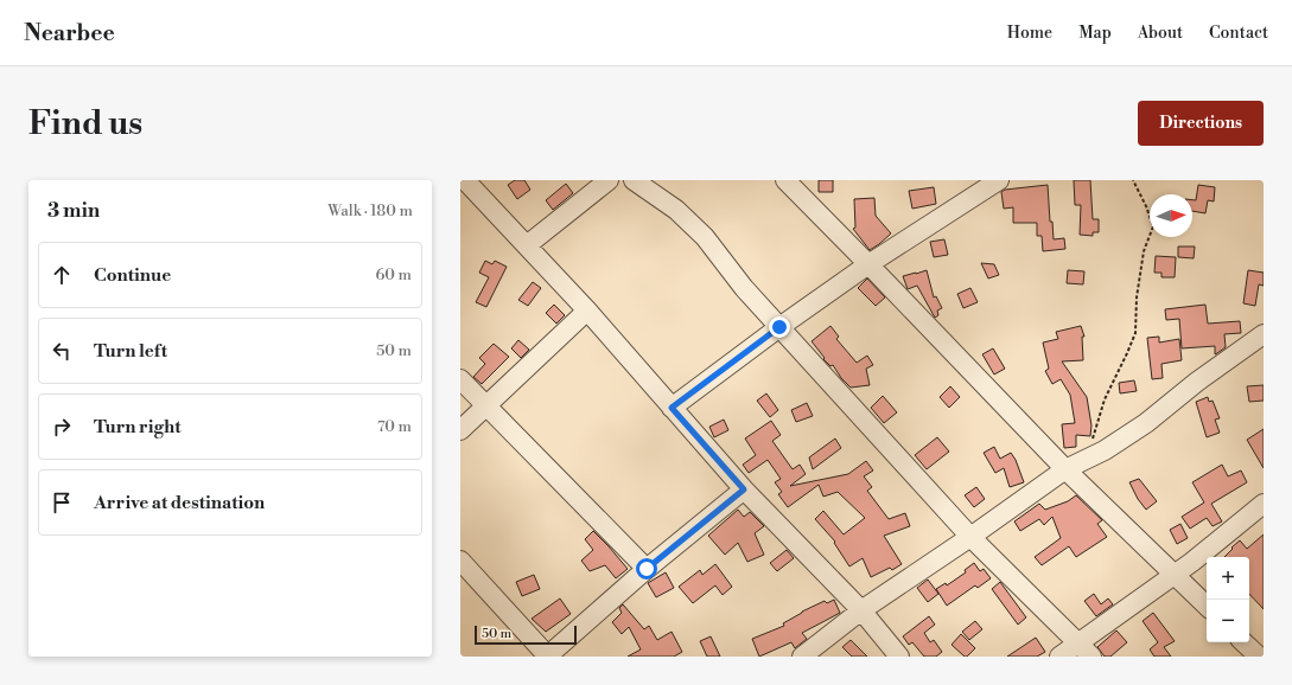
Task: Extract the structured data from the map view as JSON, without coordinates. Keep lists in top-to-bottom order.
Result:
{
  "scale_bar": "50 m",
  "north": "right",
  "page": {
    "header": "Nearbee",
    "nav": [
      "Home",
      "Map",
      "About",
      "Contact"
    ],
    "buttons": "Directions",
    "title": "Find us",
    "heading": ["3 min", "Walk · 180 m"],
    "list": [
      ["Continue", "60 m"],
      ["Turn left", "50 m"],
      ["Turn right", "70 m"],
      "Arrive at destination"
    ],
    "map_buttons": ["+", "−"],
    "scale": "50 m"
  }
}
